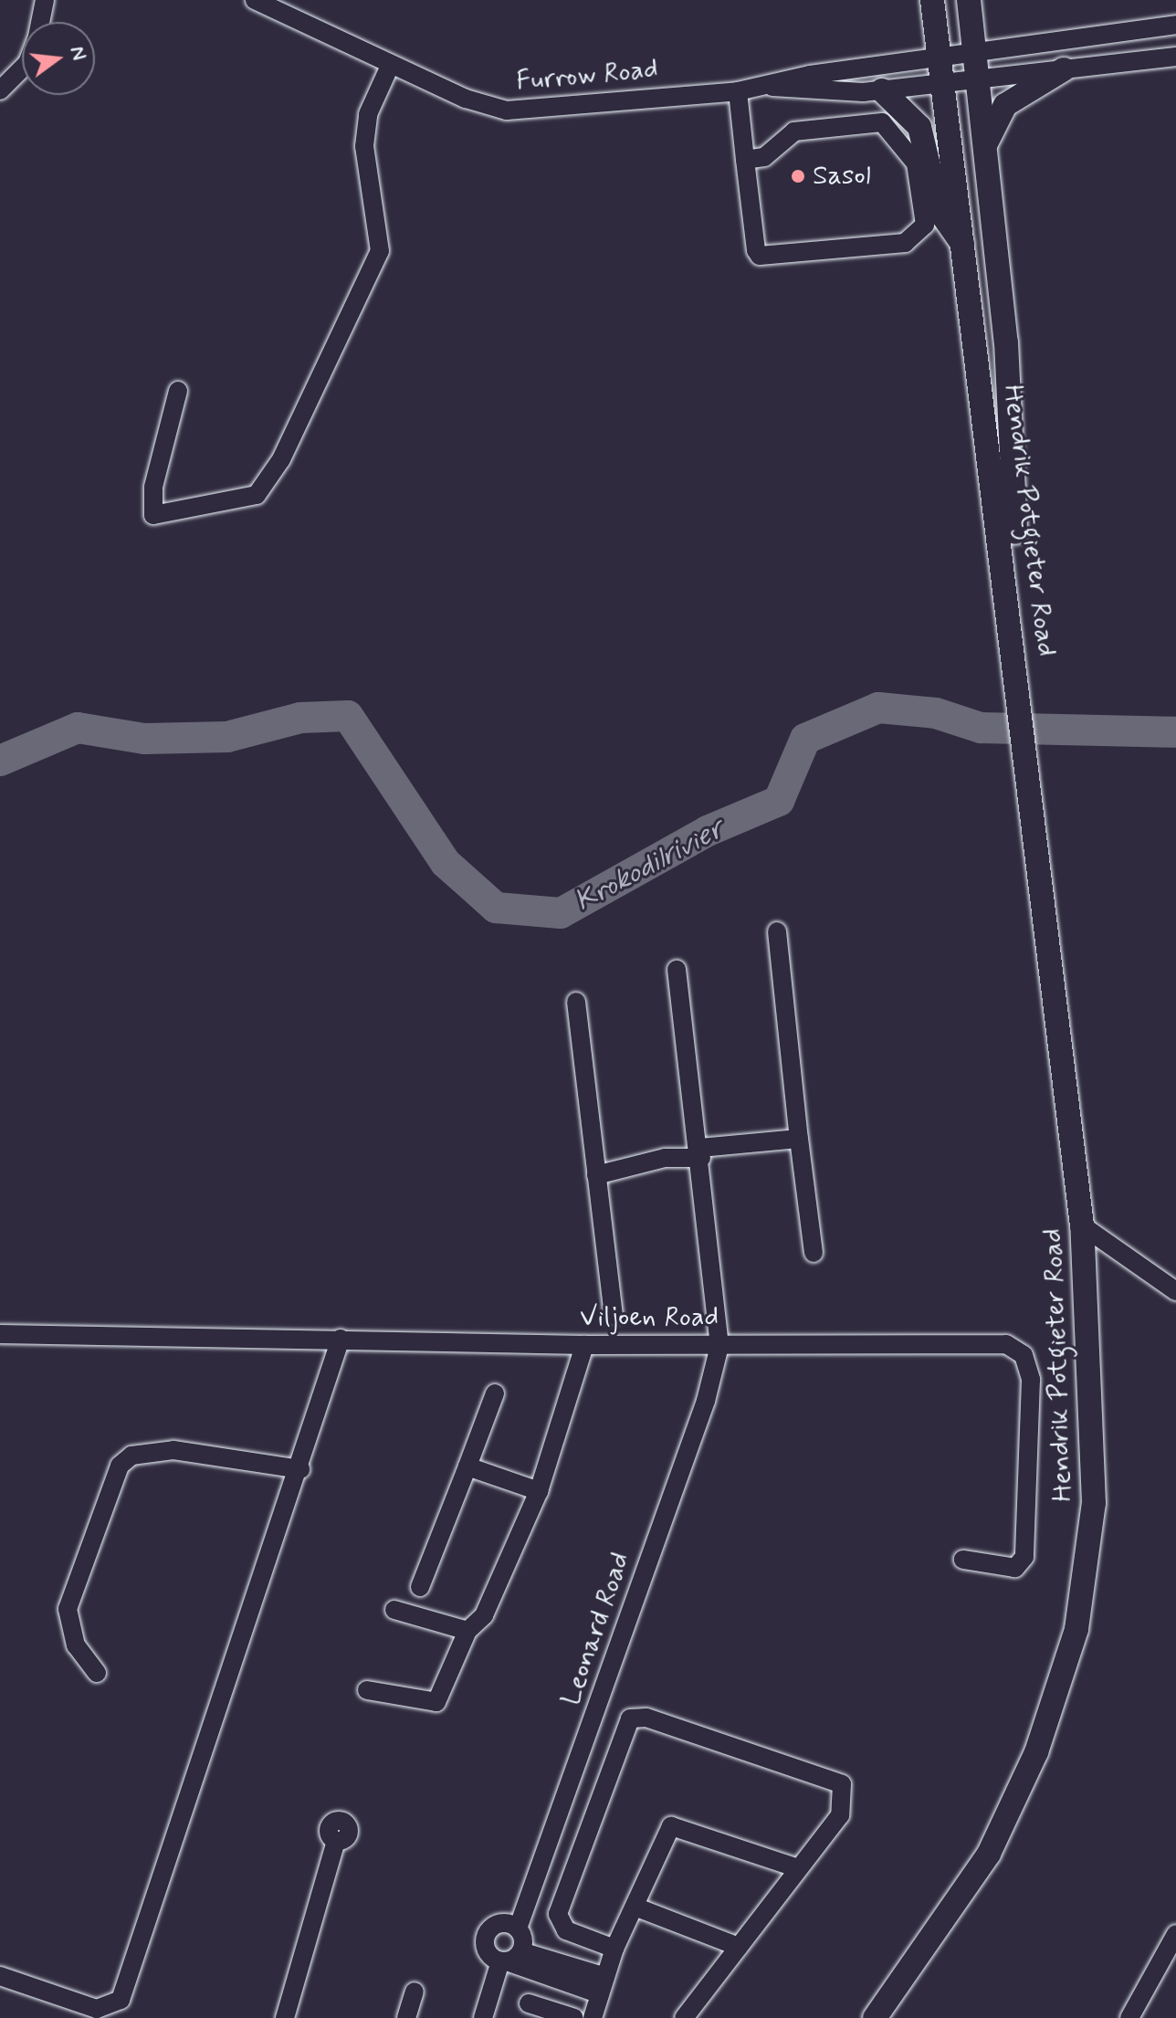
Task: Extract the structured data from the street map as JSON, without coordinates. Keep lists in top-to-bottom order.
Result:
{
  "streets": {
    "main road": ["Hendrik Potgieter Road"],
    "street": ["Furrow Road", "Viljoen Road", "Leonard Road"]
  },
  "crossings": [
    ["Furrow Road", "Hendrik Potgieter Road"],
    ["Viljoen Road", "Leonard Road"]
  ],
  "water": ["Krokodilrivier"],
  "places": ["Sasol"],
  "north": "right"
}
